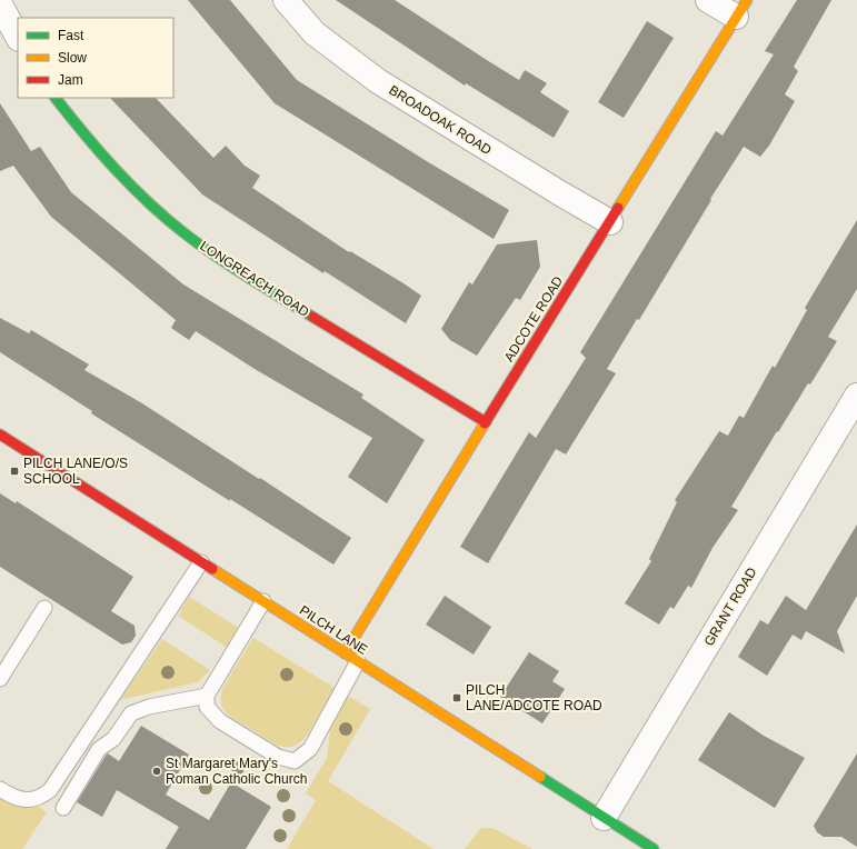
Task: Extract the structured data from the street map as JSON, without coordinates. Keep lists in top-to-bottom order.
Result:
{
  "streets": {
    "street": [
      "BROADOAK ROAD",
      "LONGREACH ROAD",
      "ADCOTE ROAD",
      "GRANT ROAD",
      "PILCH LANE"
    ]
  },
  "crossings": [
    ["BROADOAK ROAD", "ADCOTE ROAD"],
    ["LONGREACH ROAD", "ADCOTE ROAD"],
    ["ADCOTE ROAD", "PILCH LANE"],
    ["GRANT ROAD", "PILCH LANE"]
  ],
  "places": {
    "transit": ["PILCH LANE/O/S SCHOOL", "PILCH LANE/ADCOTE ROAD"],
    "other": ["St Margaret Mary's Roman Catholic Church"]
  },
  "legend": ["Fast", "Slow", "Jam"]
}
